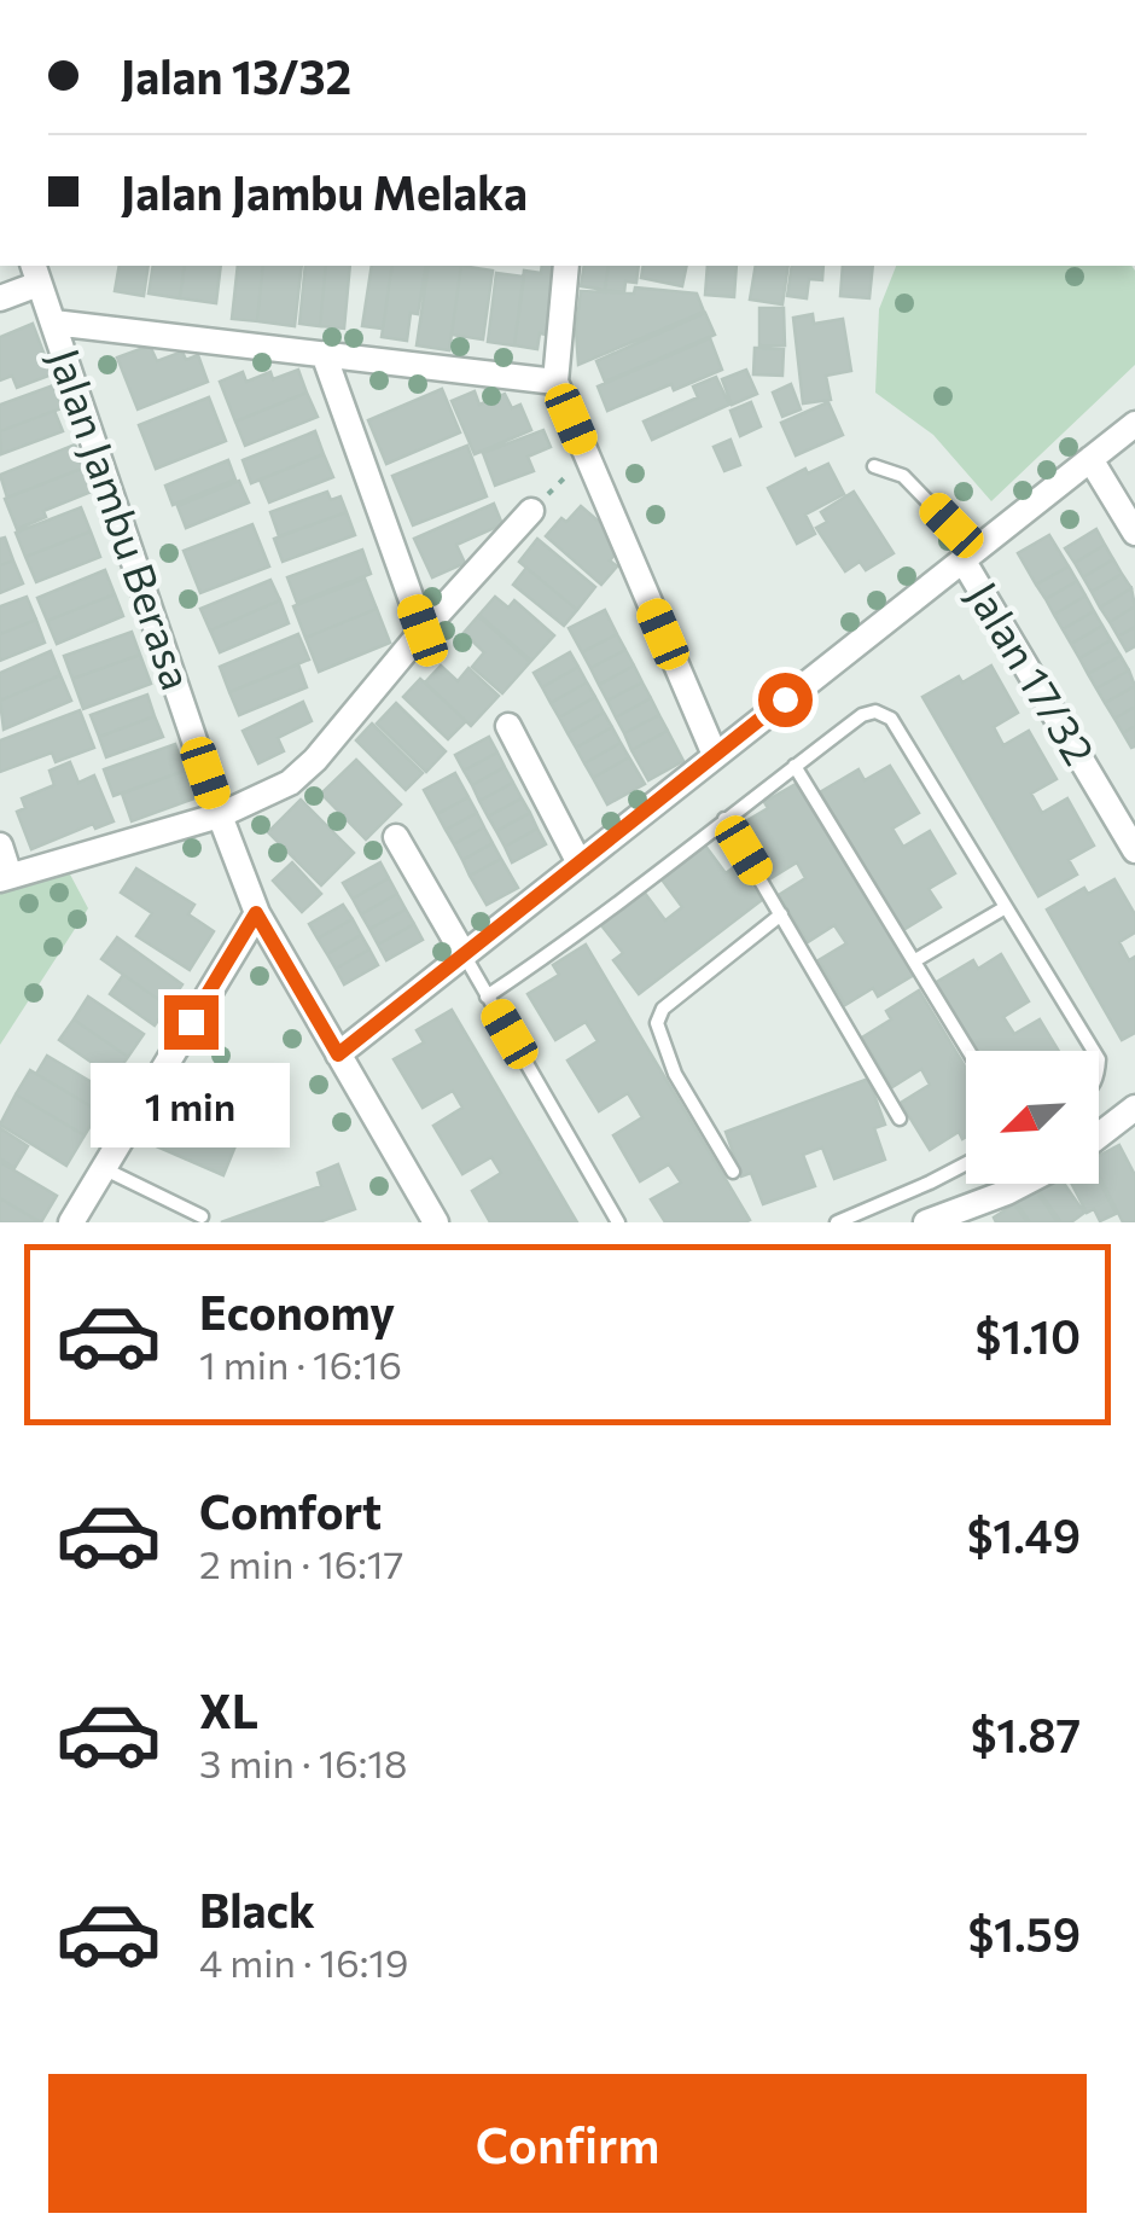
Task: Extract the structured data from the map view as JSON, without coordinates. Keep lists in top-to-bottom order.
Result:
{
  "streets": {
    "street": ["Jalan Jambu Berasa", "Jalan 17/32"]
  },
  "north": "bottom left",
  "page": {
    "banner": ["Jalan 13/32", "Jalan Jambu Melaka"],
    "bubble": "1 min",
    "list": [
      {
        "name": "Economy",
        "note": "1 min · 16:16",
        "value": "$1.10"
      },
      {
        "name": "Comfort",
        "note": "2 min · 16:17",
        "value": "$1.49"
      },
      {
        "name": "XL",
        "note": "3 min · 16:18",
        "value": "$1.87"
      },
      {
        "name": "Black",
        "note": "4 min · 16:19",
        "value": "$1.59"
      }
    ],
    "buttons": "Confirm"
  }
}
